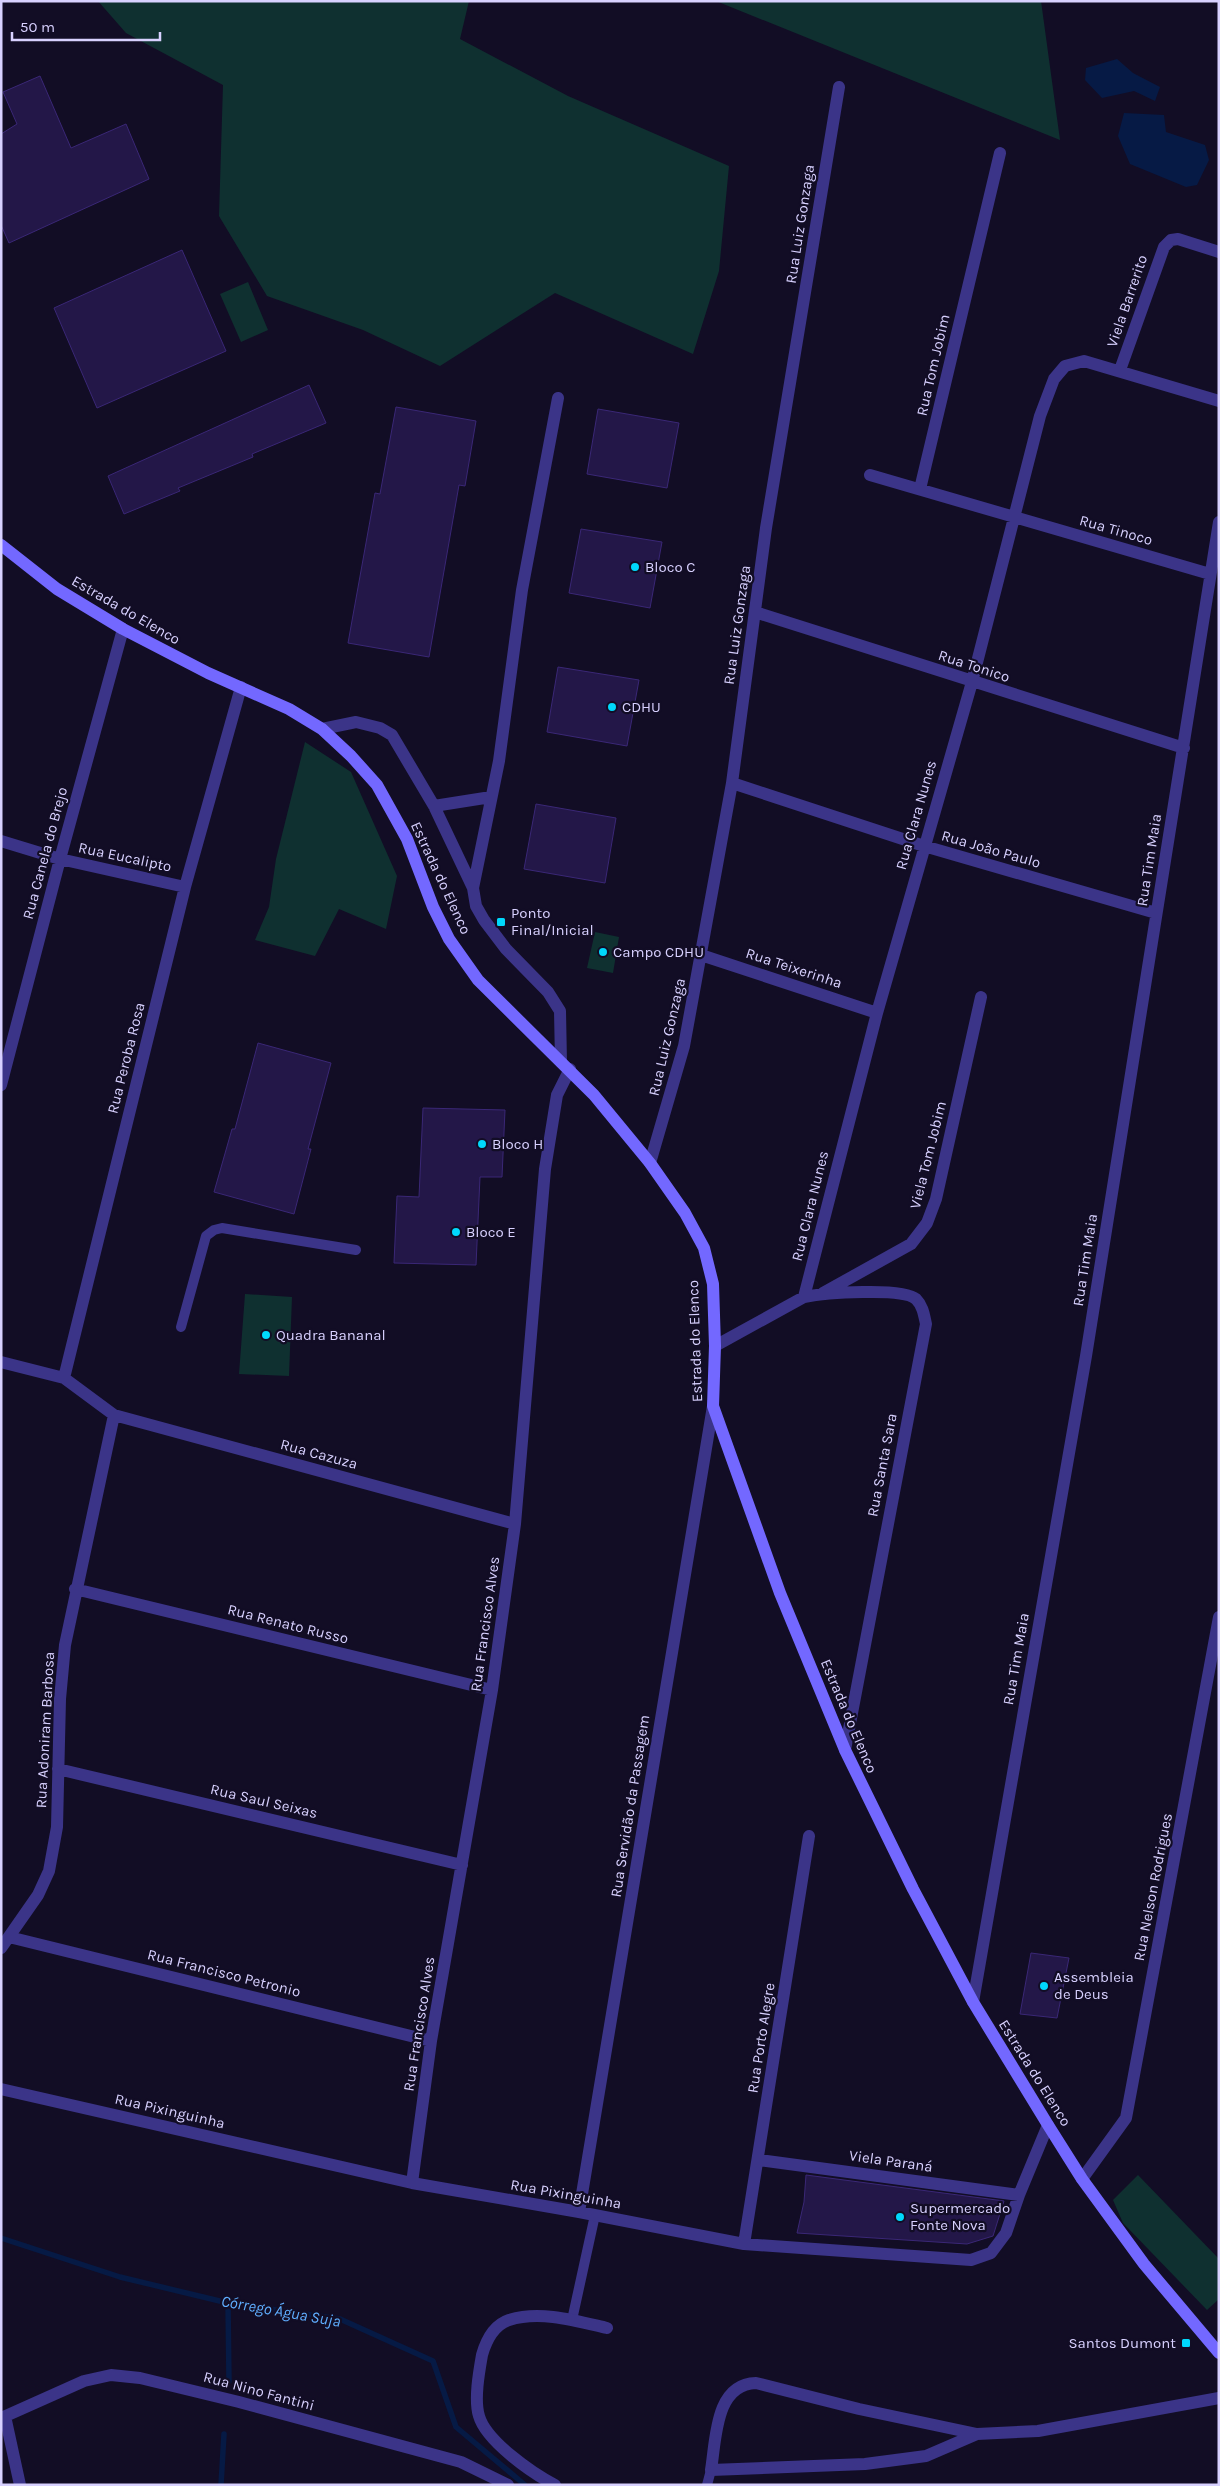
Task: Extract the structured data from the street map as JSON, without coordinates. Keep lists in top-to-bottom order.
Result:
{
  "streets": {
    "street": [
      "Rua Luiz Gonzaga",
      "Viela Barrerito",
      "Rua Tom Jobim",
      "Rua Tinoco",
      "Estrada do Elenco",
      "Rua Tonico",
      "Rua Clara Nunes",
      "Rua João Paulo",
      "Rua Canela do Brejo",
      "Rua Eucalipto",
      "Rua Tim Maia",
      "Rua Teixerinha",
      "Rua Peroba Rosa",
      "Viela Tom Jobim",
      "Rua Cazuza",
      "Rua Santa Sara",
      "Rua Renato Russo",
      "Rua Francisco Alves",
      "Rua Adoniram Barbosa",
      "Rua Saul Seixas",
      "Rua Servidão da Passagem",
      "Rua Nelson Rodrigues",
      "Rua Francisco Petronio",
      "Rua Porto Alegre",
      "Rua Pixinguinha",
      "Viela Paraná",
      "Rua Nino Fantini"
    ]
  },
  "crossings": [
    ["Rua Luiz Gonzaga", "Estrada do Elenco"],
    ["Rua Luiz Gonzaga", "Rua Tonico"],
    ["Rua Luiz Gonzaga", "Rua João Paulo"],
    ["Rua Luiz Gonzaga", "Rua Teixerinha"],
    ["Viela Barrerito", "Rua Clara Nunes"],
    ["Rua Tinoco", "Rua Clara Nunes"],
    ["Rua Tinoco", "Rua Tim Maia"],
    ["Estrada do Elenco", "Rua Canela do Brejo"],
    ["Estrada do Elenco", "Rua Tim Maia"],
    ["Estrada do Elenco", "Rua Peroba Rosa"],
    ["Estrada do Elenco", "Rua Santa Sara"],
    ["Estrada do Elenco", "Rua Francisco Alves"],
    ["Estrada do Elenco", "Rua Servidão da Passagem"],
    ["Estrada do Elenco", "Rua Nelson Rodrigues"],
    ["Estrada do Elenco", "Rua Pixinguinha"],
    ["Rua Tonico", "Rua Clara Nunes"],
    ["Rua Tonico", "Rua Tim Maia"],
    ["Rua Clara Nunes", "Rua João Paulo"],
    ["Rua Clara Nunes", "Rua Teixerinha"],
    ["Rua Clara Nunes", "Rua Santa Sara"],
    ["Rua João Paulo", "Rua Tim Maia"],
    ["Rua Canela do Brejo", "Rua Eucalipto"],
    ["Rua Eucalipto", "Rua Peroba Rosa"],
    ["Viela Tom Jobim", "Rua Santa Sara"],
    ["Rua Cazuza", "Rua Francisco Alves"],
    ["Rua Cazuza", "Rua Adoniram Barbosa"],
    ["Rua Renato Russo", "Rua Francisco Alves"],
    ["Rua Renato Russo", "Rua Adoniram Barbosa"],
    ["Rua Francisco Alves", "Rua Saul Seixas"],
    ["Rua Francisco Alves", "Rua Francisco Petronio"],
    ["Rua Francisco Alves", "Rua Pixinguinha"],
    ["Rua Adoniram Barbosa", "Rua Saul Seixas"],
    ["Rua Adoniram Barbosa", "Rua Francisco Petronio"],
    ["Rua Servidão da Passagem", "Rua Pixinguinha"],
    ["Rua Porto Alegre", "Rua Pixinguinha"],
    ["Rua Porto Alegre", "Viela Paraná"],
    ["Rua Pixinguinha", "Viela Paraná"]
  ],
  "water": ["Córrego Água Suja"],
  "places": {
    "other": [
      "Bloco C",
      "CDHU",
      "Campo CDHU",
      "Bloco H",
      "Bloco E",
      "Quadra Bananal",
      "Assembleia de Deus",
      "Supermercado Fonte Nova"
    ],
    "transit": ["Ponto Final/Inicial", "Santos Dumont"]
  },
  "scale_bar": "50 m"
}
